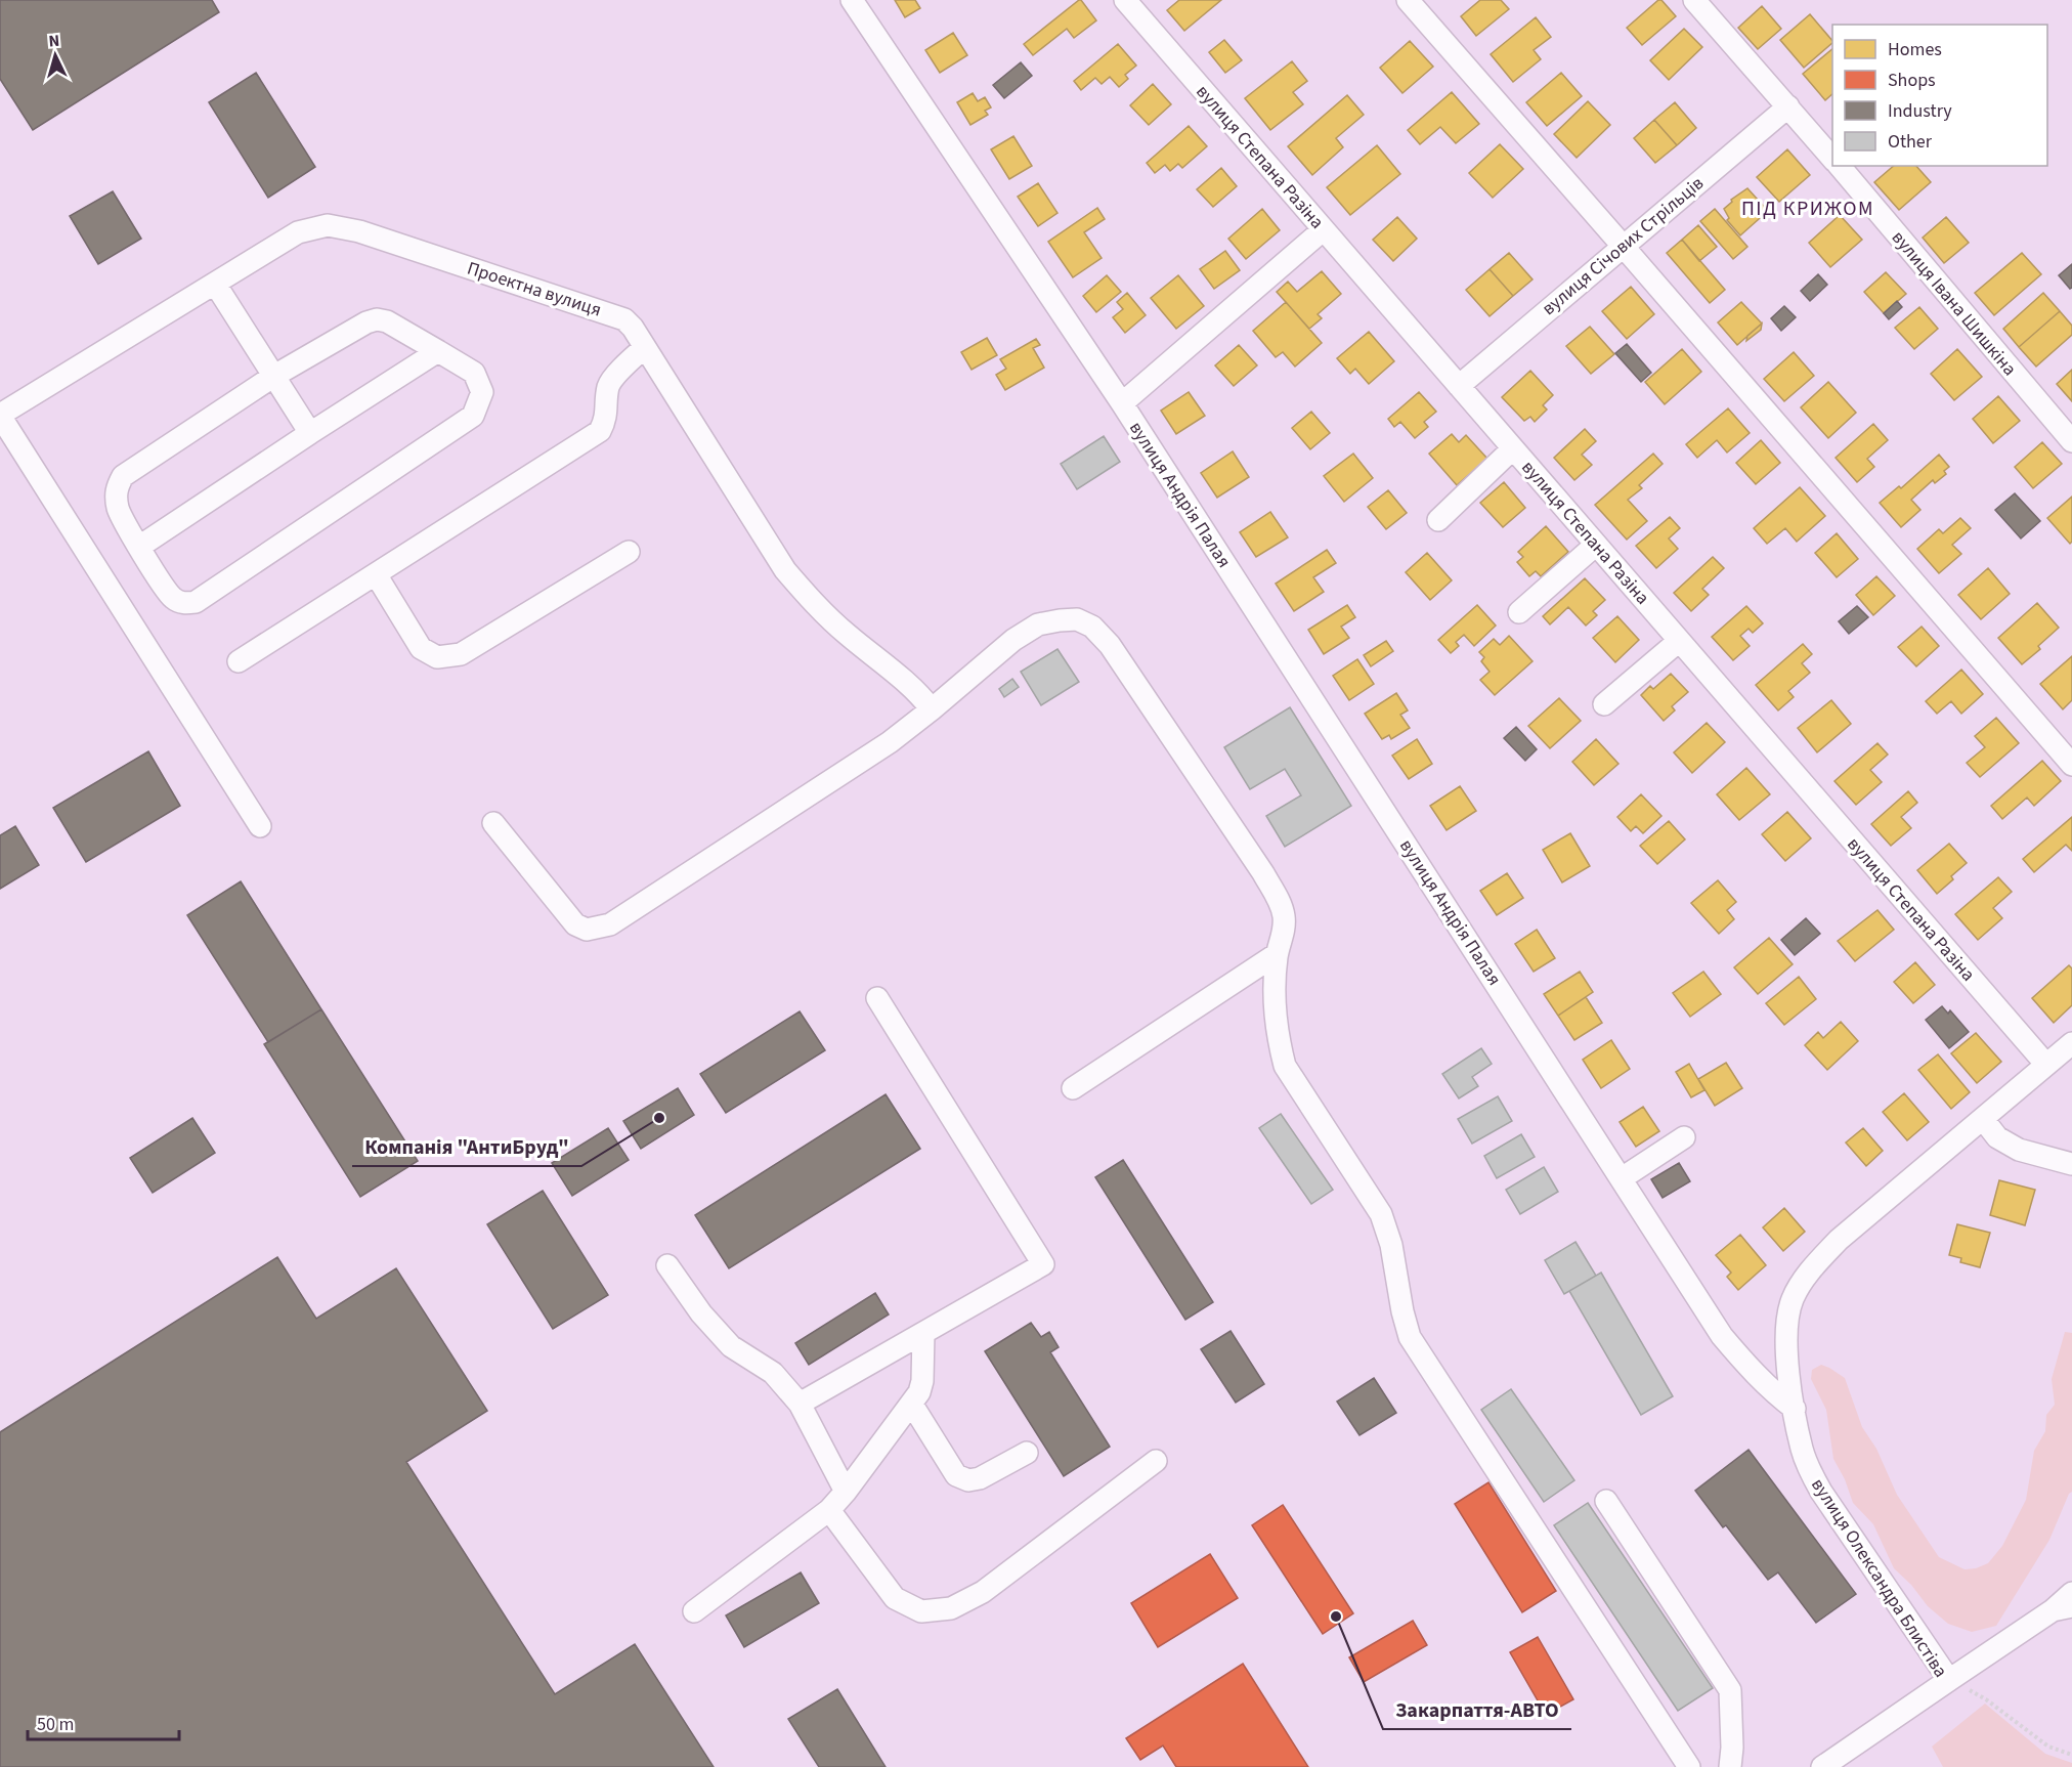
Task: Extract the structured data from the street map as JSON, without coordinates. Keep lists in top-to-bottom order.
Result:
{
  "streets": {
    "street": [
      "вулиця Степана Разіна",
      "вулиця Січових Стрільців",
      "Проектна вулиця",
      "вулиця Івана Шишкіна",
      "вулиця Андрія Палая",
      "вулиця Олександра Блистіва"
    ]
  },
  "crossings": [
    ["вулиця Степана Разіна", "вулиця Січових Стрільців"],
    ["вулиця Степана Разіна", "вулиця Андрія Палая"],
    ["вулиця Степана Разіна", "вулиця Олександра Блистіва"],
    ["вулиця Андрія Палая", "вулиця Олександра Блистіва"]
  ],
  "districts": ["ПІД КРИЖОМ"],
  "places": ["Компанія \"АнтиБруд\"", "Закарпаття-АВТО"],
  "legend": [
    "Homes",
    "Shops",
    "Industry",
    "Other"
  ],
  "scale_bar": "50 m",
  "north": "top"
}
